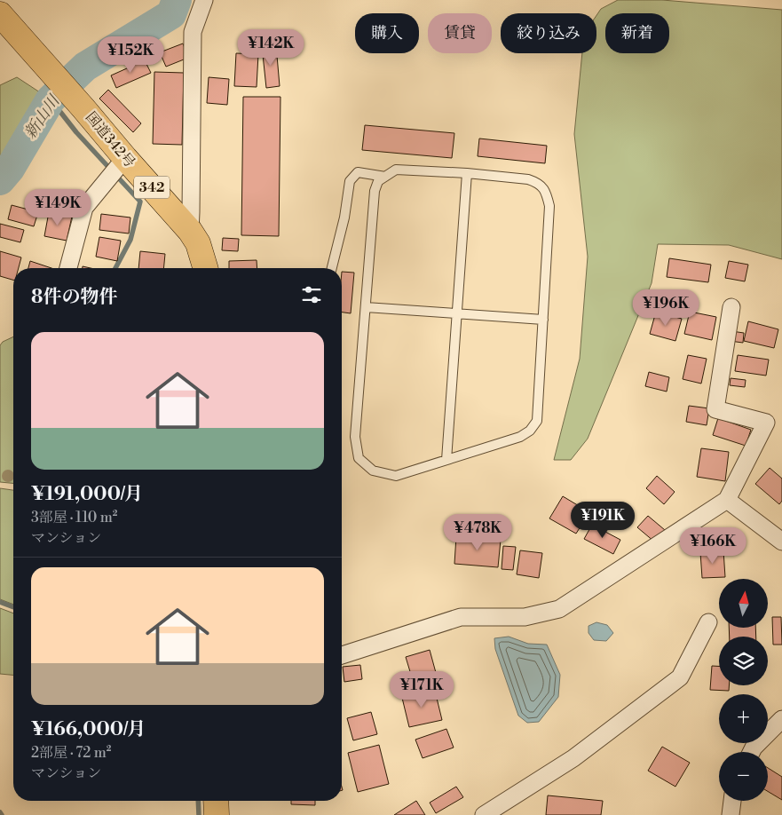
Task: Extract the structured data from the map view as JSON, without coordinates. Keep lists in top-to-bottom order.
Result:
{
  "streets": {
    "highway": ["国道342号", "342"]
  },
  "water": ["新山川"],
  "north": "top",
  "page": {
    "chip": [
      "購入",
      "賃貸",
      "絞り込み",
      "新着"
    ],
    "price": [
      "¥142K",
      "¥152K",
      "¥149K",
      "¥196K",
      "¥191K",
      "¥478K",
      "¥166K",
      "¥171K"
    ],
    "heading": "8件の物件",
    "list": [
      {
        "name": "¥191,000/月",
        "note": "3部屋 · 110 m² · マンション"
      },
      {
        "name": "¥166,000/月",
        "note": "2部屋 · 72 m² · マンション"
      }
    ],
    "map_buttons": ["+", "−"]
  }
}
